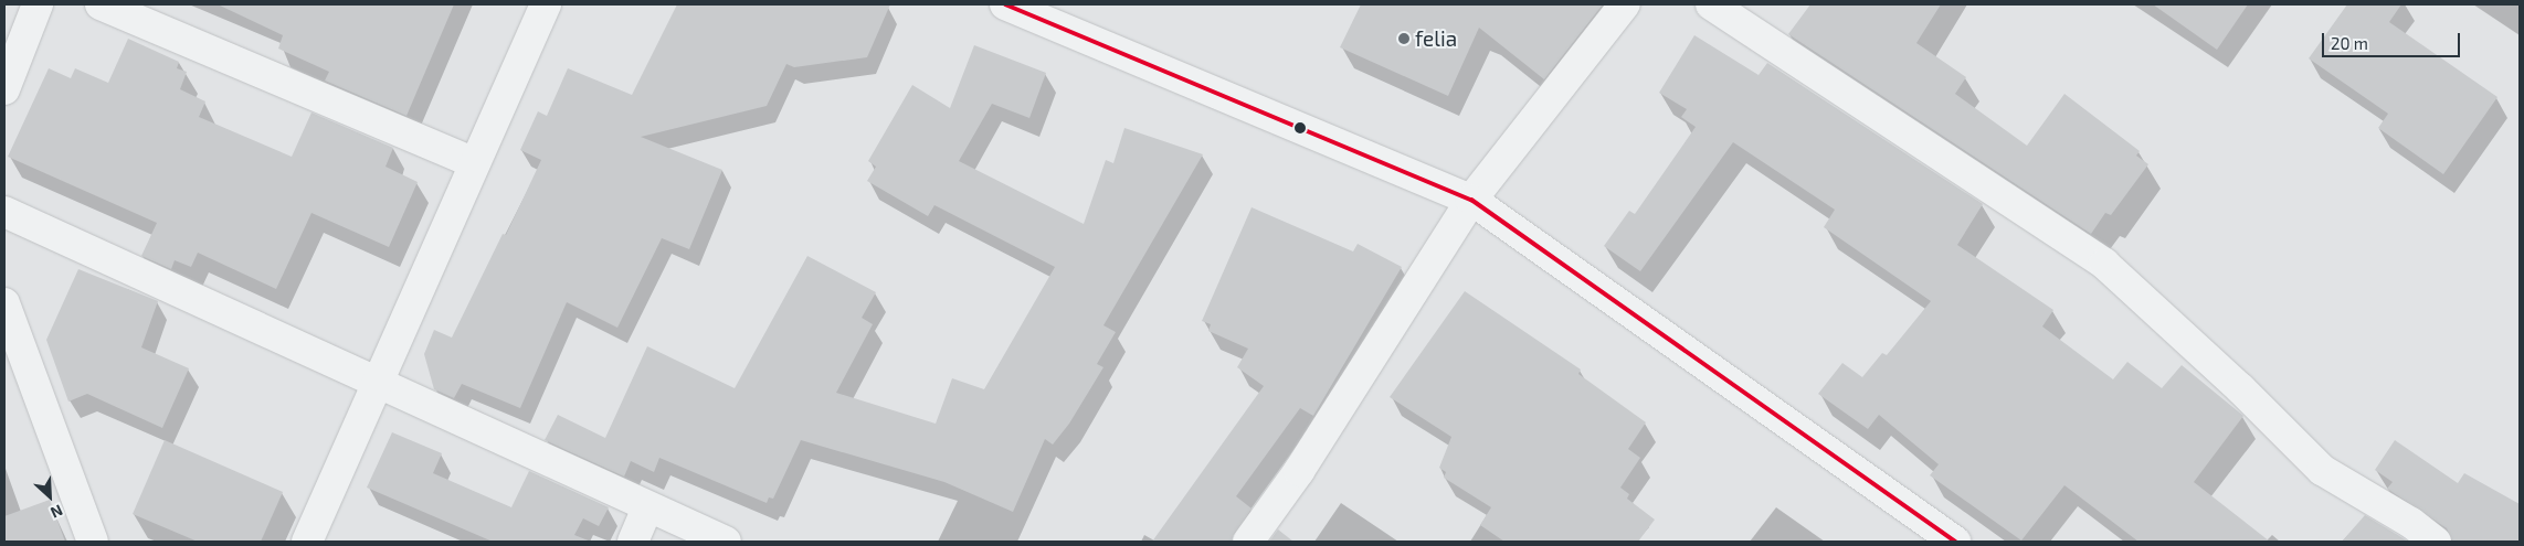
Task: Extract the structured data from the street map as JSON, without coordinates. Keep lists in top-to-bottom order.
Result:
{
  "places": ["felia"],
  "scale_bar": "20 m",
  "north": "bottom right"
}
